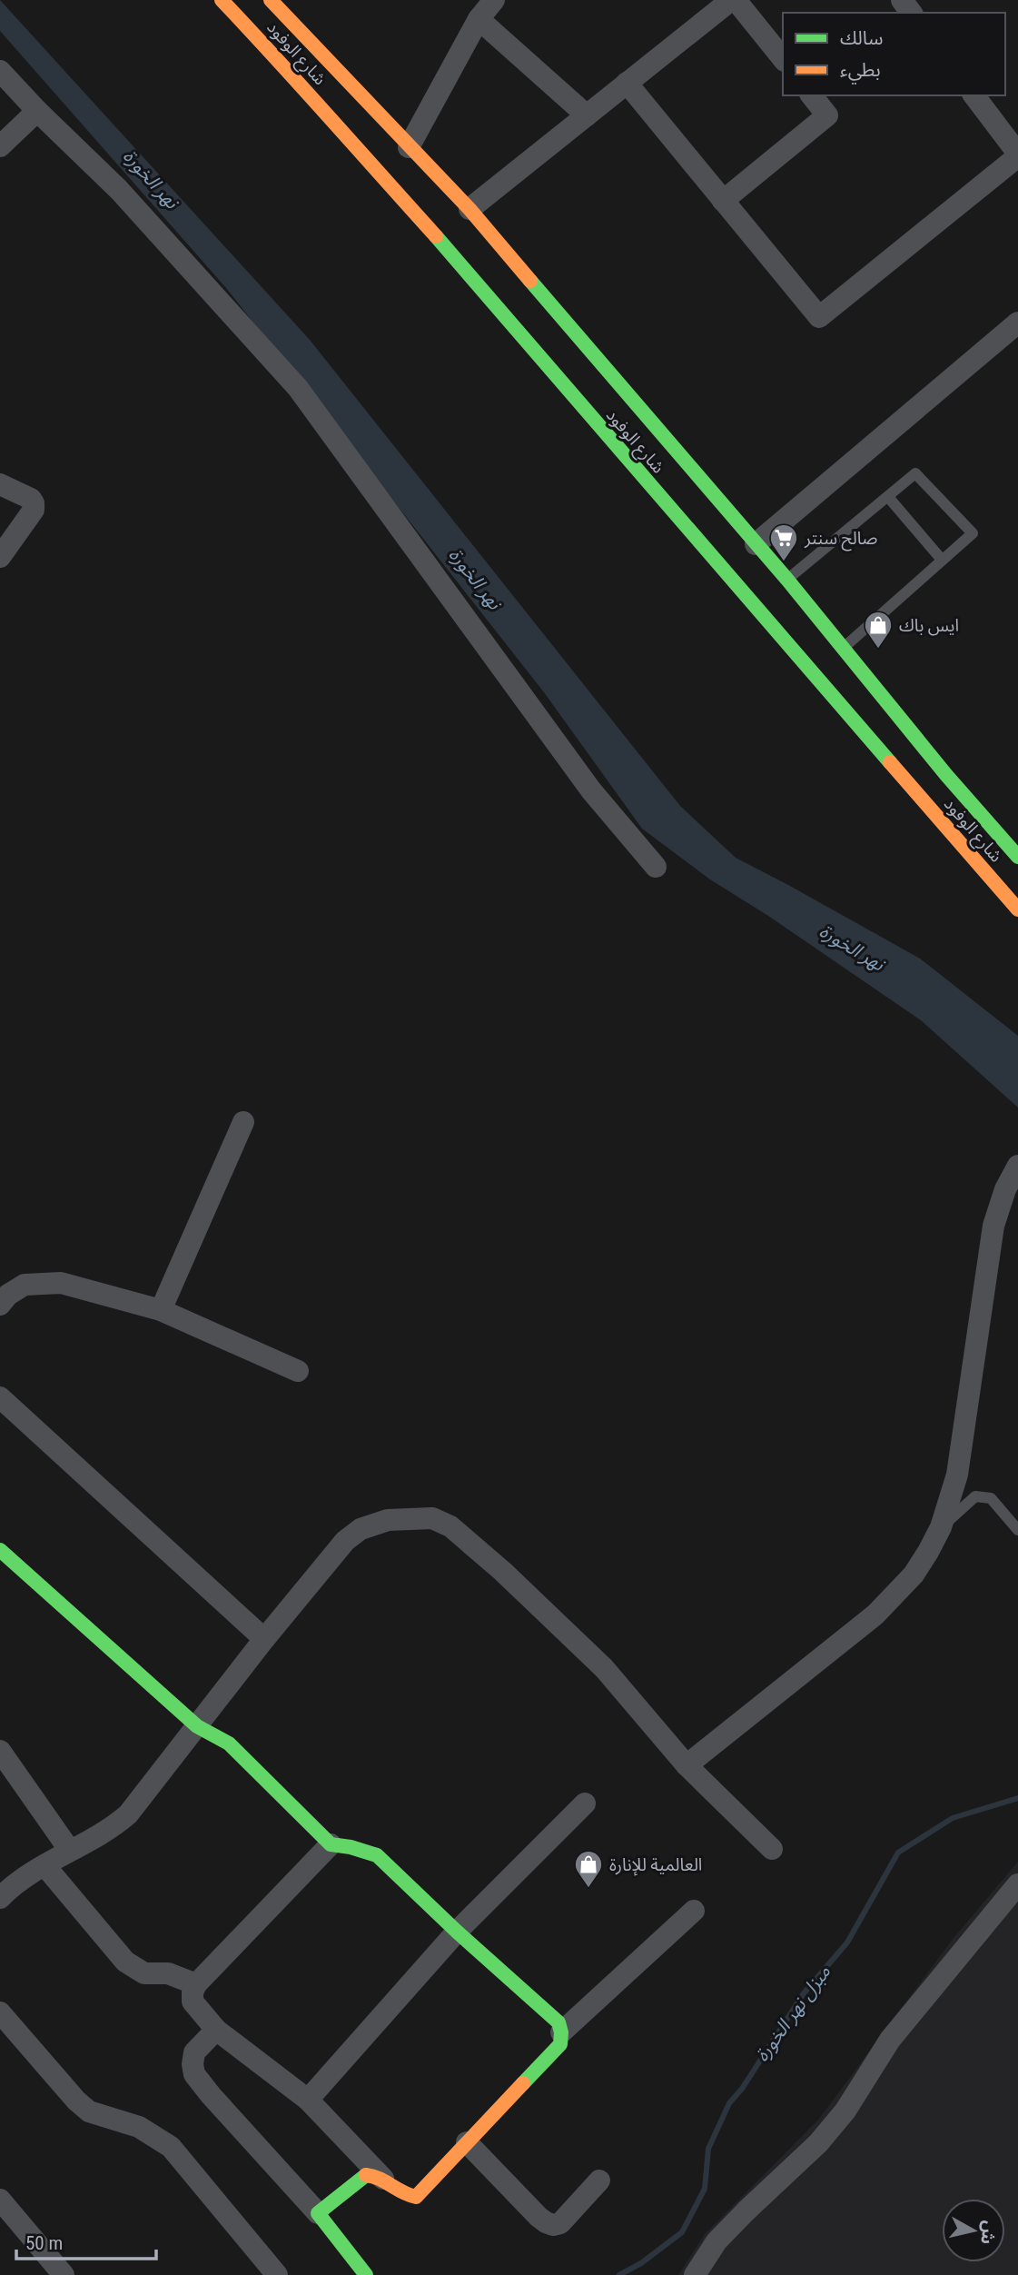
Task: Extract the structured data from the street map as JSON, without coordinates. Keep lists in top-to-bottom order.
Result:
{
  "streets": {
    "main road": ["شارع الوفود"]
  },
  "water": ["نهر الخورة", "مبزل نهر الخورة"],
  "places": {
    "supermarket": ["صالح سنتر"],
    "shop": ["ايس باك", "العالمية للإنارة"]
  },
  "legend": ["سالك", "بطيء"],
  "scale_bar": "50 m",
  "north": "right"
}
